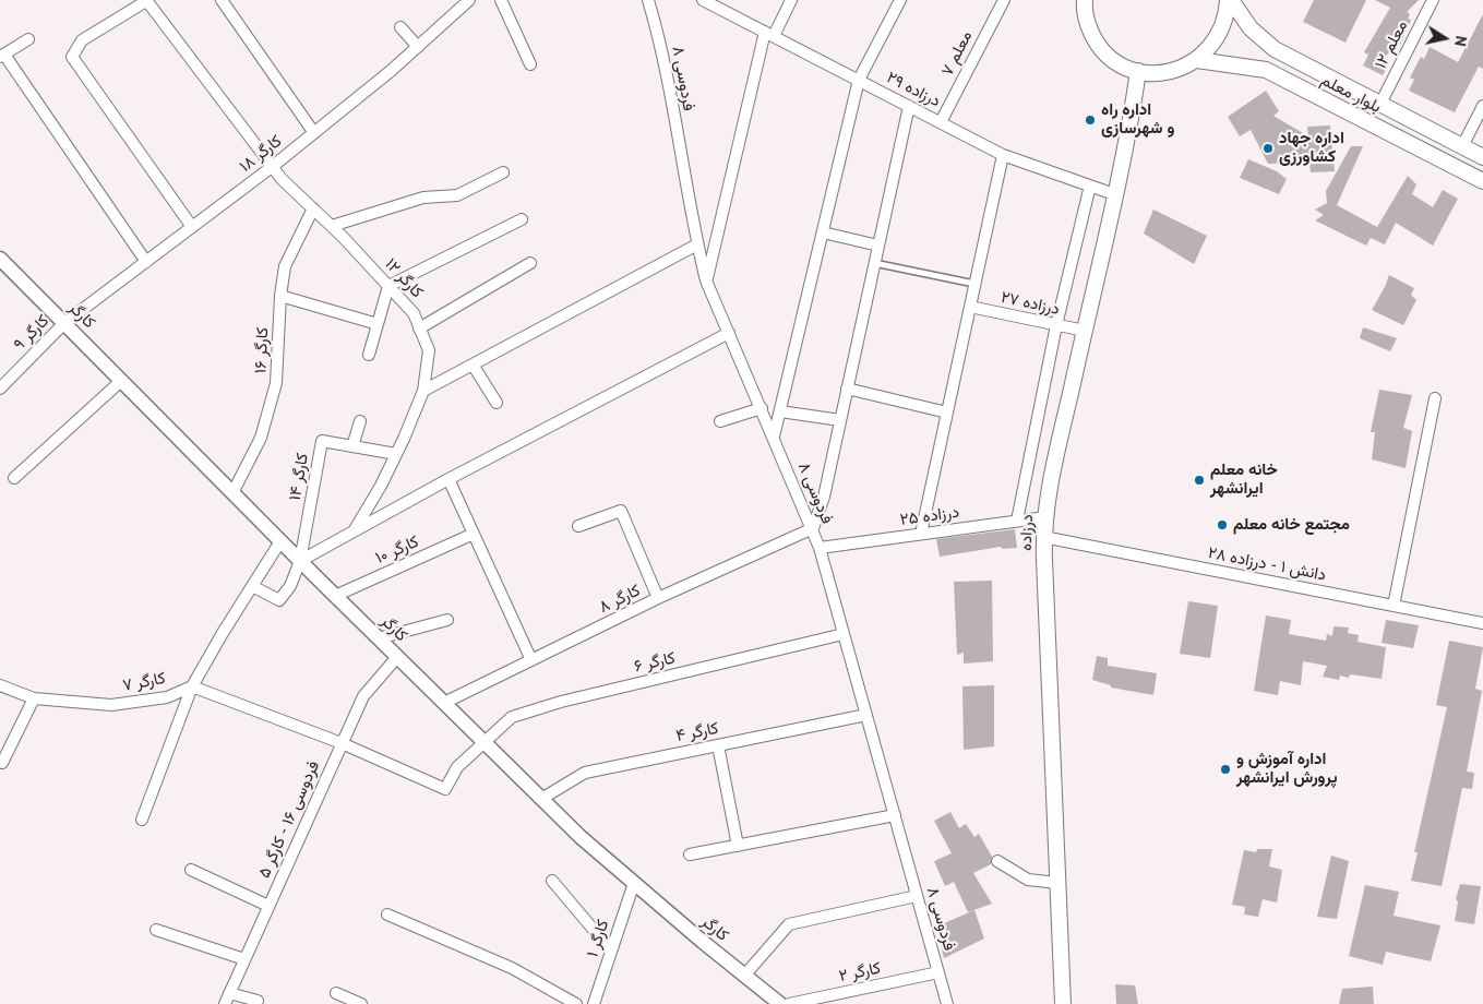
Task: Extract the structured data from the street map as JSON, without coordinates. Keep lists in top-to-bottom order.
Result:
{
  "streets": {
    "main road": ["بلوار معلم", "درزاده"],
    "street": [
      "معلم ۱۲",
      "معلم ۷",
      "فردوسی ۸",
      "درزاده ۲۹",
      "کارگر ۱۸",
      "کارگر ۱۲",
      "درزاده ۲۷",
      "کارگر",
      "کارگر ۹",
      "کارگر ۱۶",
      "کارگر ۱۴",
      "درزاده ۲۵",
      "کارگر ۱۰",
      "دانش ۱ - درزاده ۲۸",
      "کارگر ۸",
      "کارگر ۶",
      "کارگر ۷",
      "کارگر ۴",
      "فردوسی ۱۶ - کارگر ۵",
      "کارگر ۱",
      "کارگر ۲"
    ]
  },
  "crossings": [
    ["معلم ۱۲", "بلوار معلم"],
    ["معلم ۷", "درزاده ۲۹"],
    ["فردوسی ۸", "درزاده ۲۵"],
    ["فردوسی ۸", "کارگر ۸"],
    ["فردوسی ۸", "کارگر ۶"],
    ["فردوسی ۸", "کارگر ۴"],
    ["فردوسی ۸", "کارگر ۲"],
    ["درزاده ۲۹", "درزاده"],
    ["کارگر ۱۸", "کارگر ۱۲"],
    ["کارگر ۱۸", "کارگر"],
    ["کارگر ۱۸", "کارگر ۹"],
    ["کارگر ۱۲", "کارگر ۱۶"],
    ["کارگر ۱۲", "کارگر ۱۴"],
    ["درزاده ۲۷", "درزاده"],
    ["کارگر", "کارگر ۹"],
    ["کارگر", "کارگر ۱۶"],
    ["کارگر", "کارگر ۱۴"],
    ["کارگر", "کارگر ۱۰"],
    ["کارگر", "کارگر ۸"],
    ["کارگر", "کارگر ۶"],
    ["کارگر", "کارگر ۴"],
    ["کارگر", "فردوسی ۱۶ - کارگر ۵"],
    ["کارگر", "کارگر ۱"],
    ["درزاده ۲۵", "درزاده"],
    ["درزاده", "دانش ۱ - درزاده ۲۸"],
    ["کارگر ۶", "فردوسی ۱۶ - کارگر ۵"]
  ],
  "places": [
    "اداره راه و شهرسازی",
    "اداره جهاد کشاورزی",
    "خانه معلم ایرانشهر",
    "مجتمع خانه معلم",
    "اداره آموزش و پرورش ایرانشهر"
  ],
  "north": "right"
}
